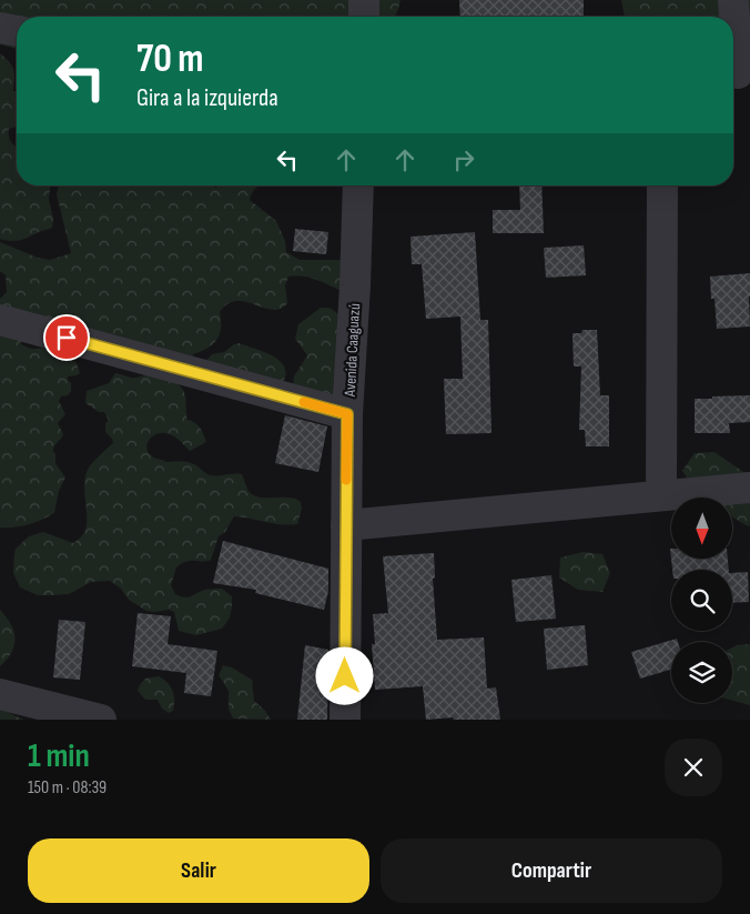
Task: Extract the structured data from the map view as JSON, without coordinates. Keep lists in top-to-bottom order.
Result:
{
  "streets": {
    "street": ["Avenida Caaguazú"]
  },
  "north": "bottom",
  "page": {
    "turn": ["70 m", "Gira a la izquierda"],
    "heading": ["1 min", "150 m · 08:39"],
    "buttons": ["Salir", "Compartir"]
  }
}
